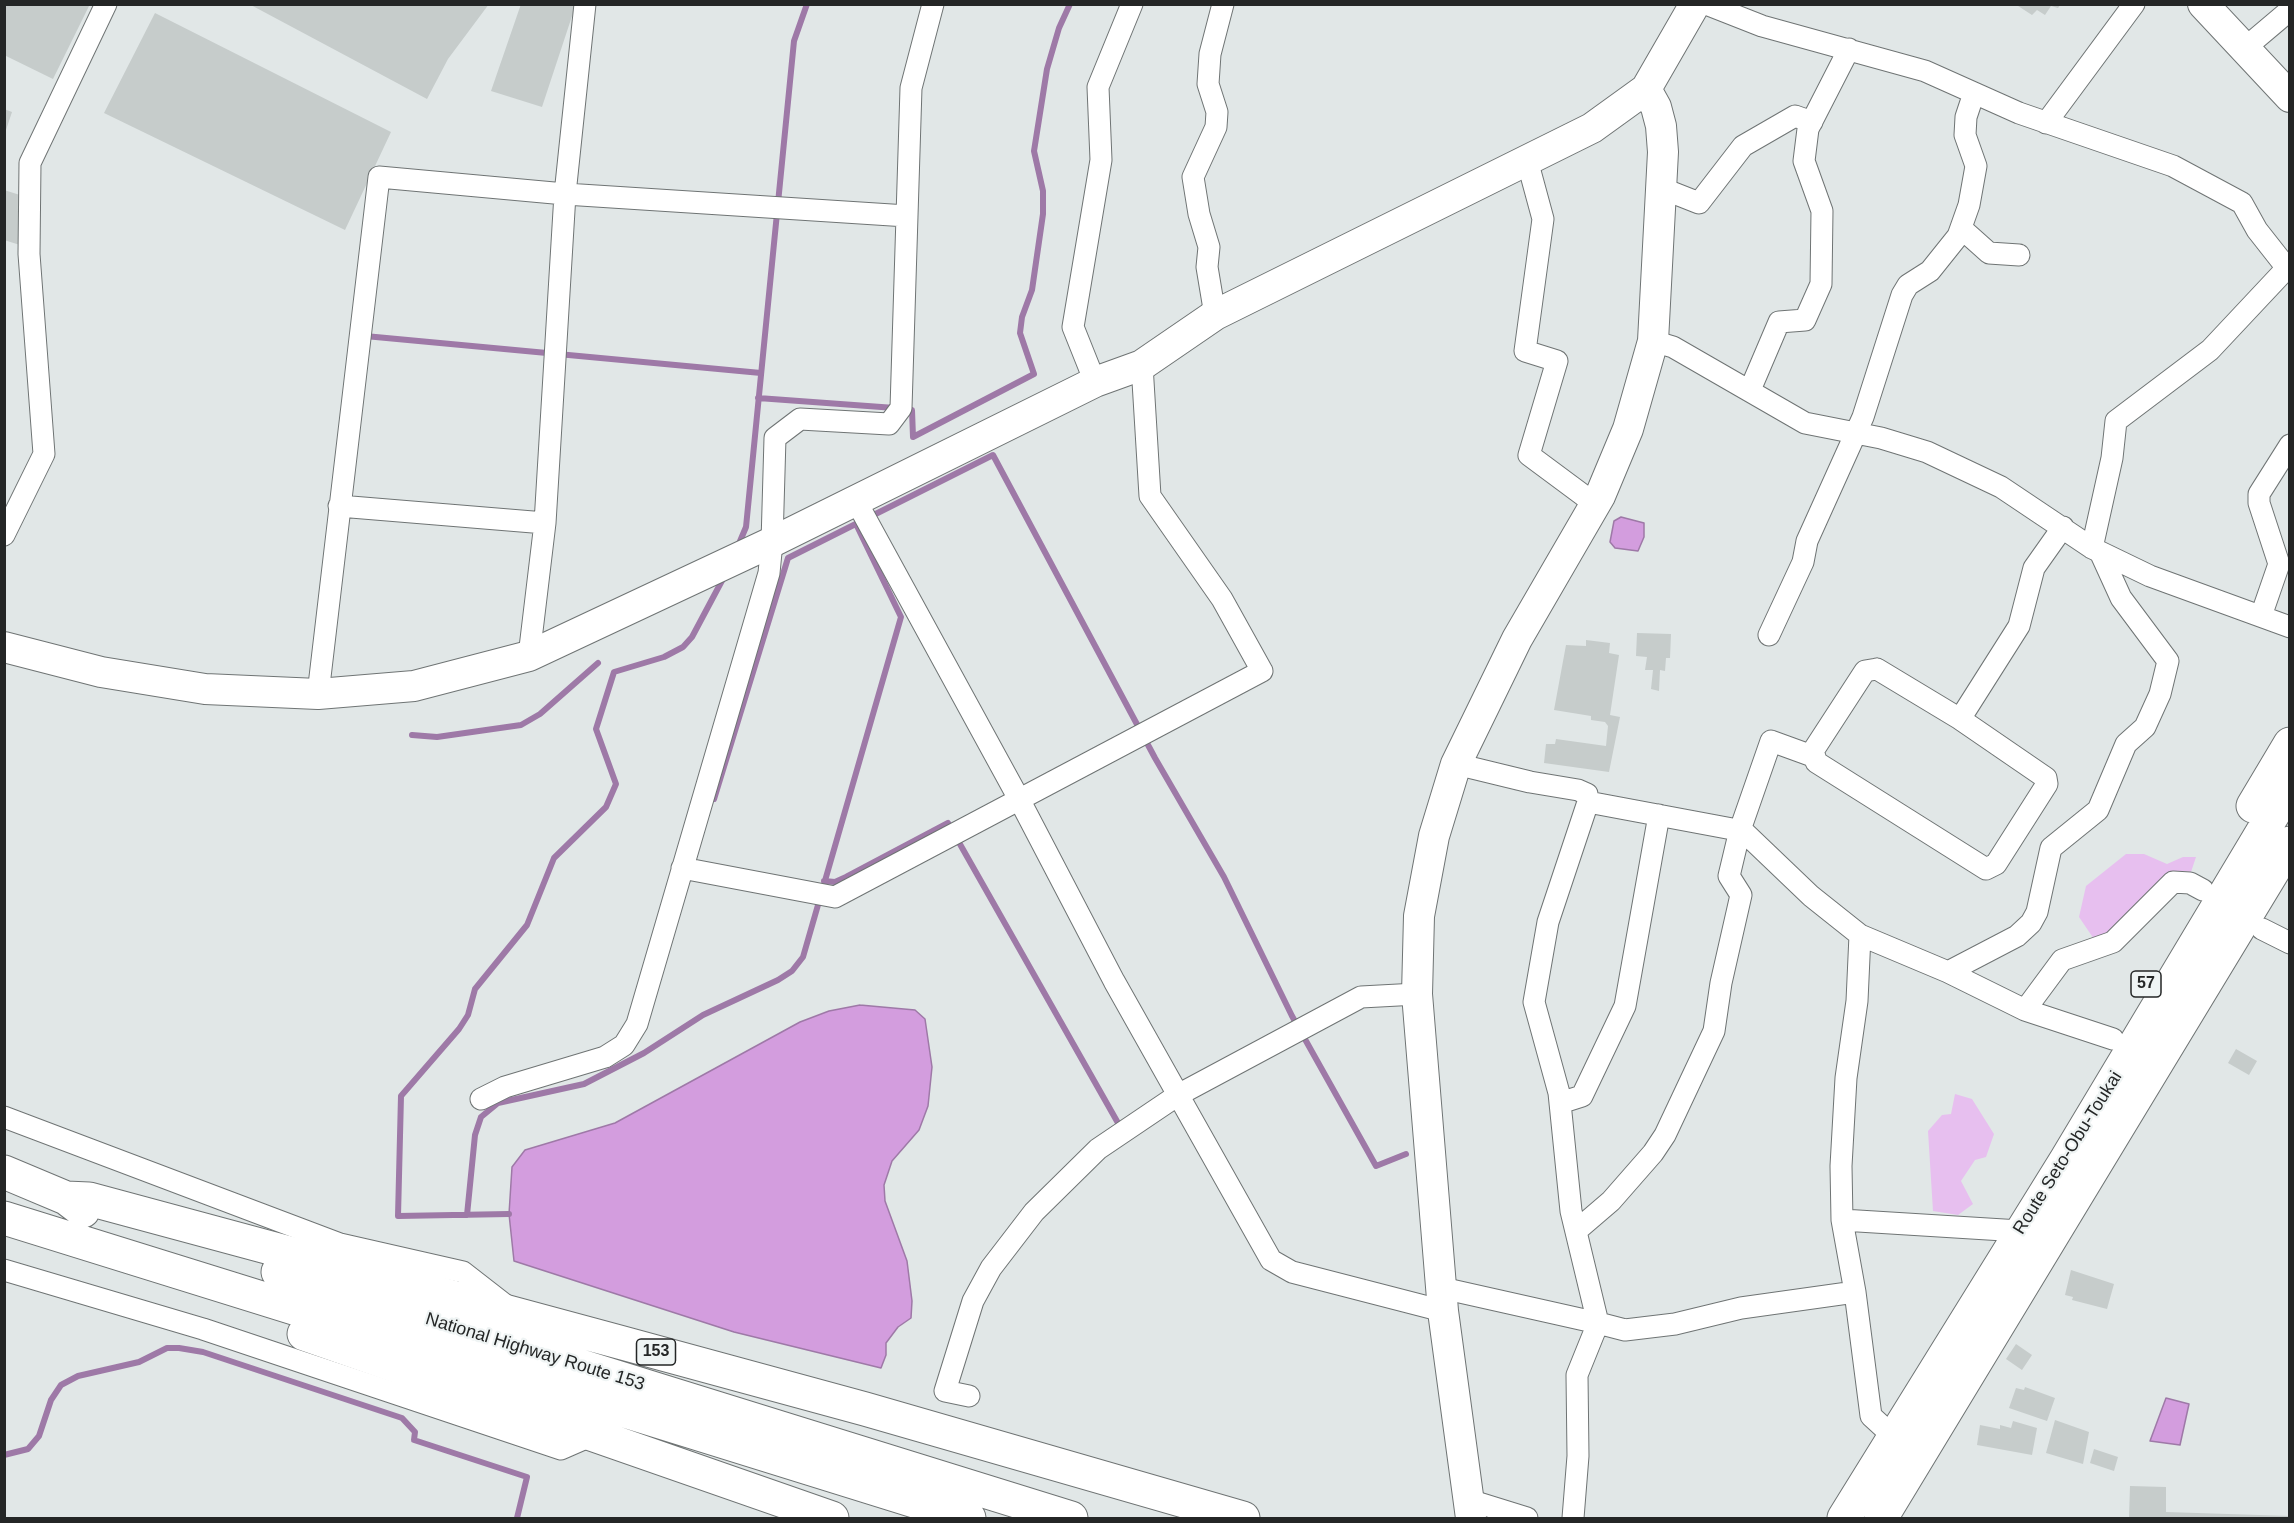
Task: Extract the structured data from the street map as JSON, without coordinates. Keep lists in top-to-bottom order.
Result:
{
  "streets": {
    "main road": [
      "57",
      "Route Seto-Obu-Toukai",
      "National Highway Route 153",
      "153"
    ]
  },
  "crossings": [
    ["57", "Route Seto-Obu-Toukai"],
    ["National Highway Route 153", "153"]
  ]
}
